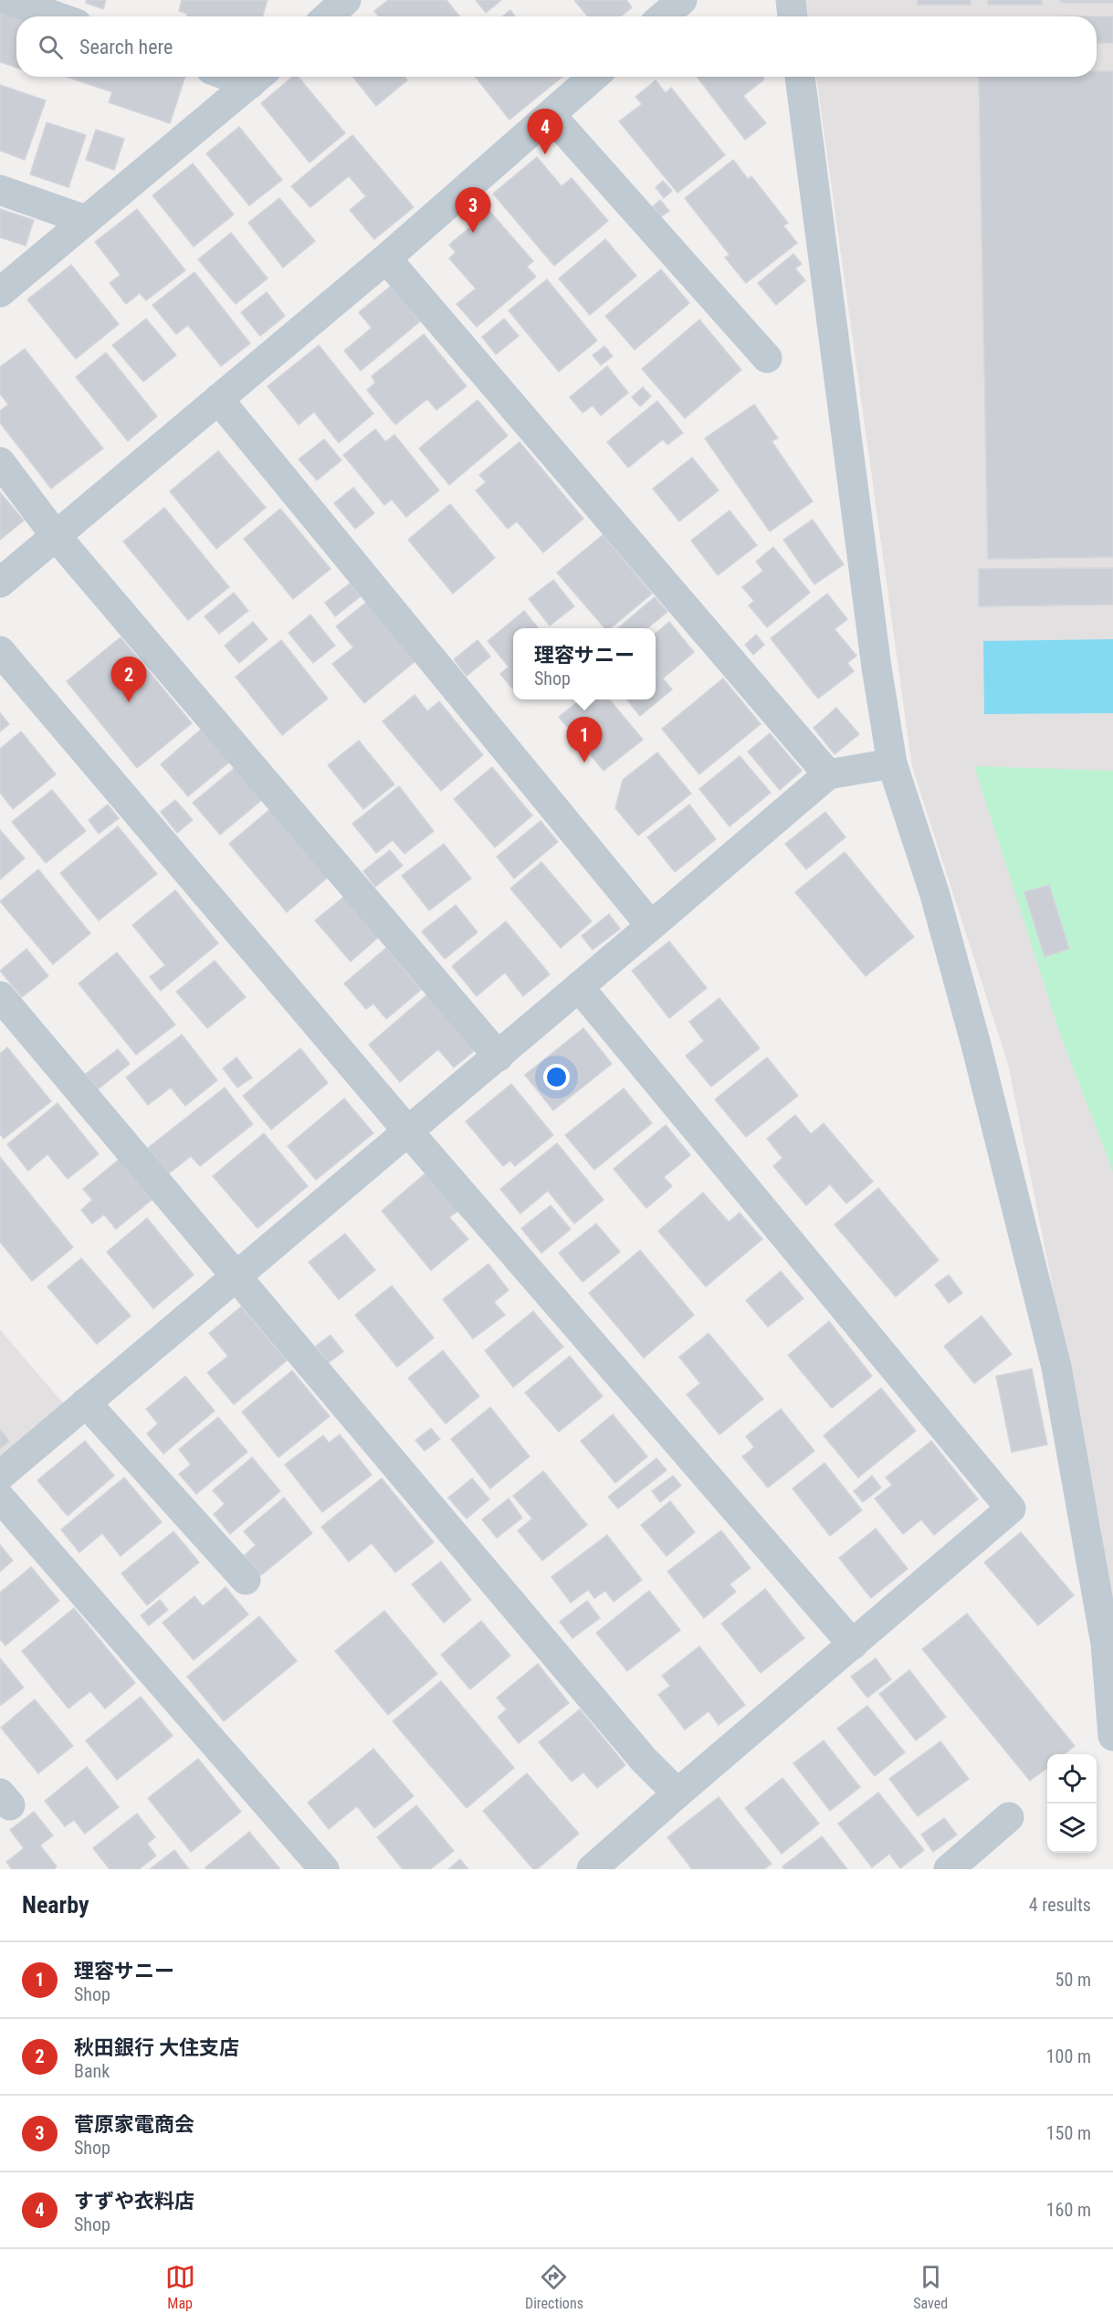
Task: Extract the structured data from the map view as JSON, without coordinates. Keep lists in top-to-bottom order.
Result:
{
  "page": {
    "search": "Search here",
    "pins": [
      "4",
      "3",
      "2",
      "1"
    ],
    "popup": ["理容サニー", "Shop"],
    "heading": ["Nearby", "4 results"],
    "list": [
      {
        "mark": "1",
        "name": "理容サニー",
        "note": "Shop",
        "value": "50 m"
      },
      {
        "mark": "2",
        "name": "秋田銀行 大住支店",
        "note": "Bank",
        "value": "100 m"
      },
      {
        "mark": "3",
        "name": "菅原家電商会",
        "note": "Shop",
        "value": "150 m"
      },
      {
        "mark": "4",
        "name": "すずや衣料店",
        "note": "Shop",
        "value": "160 m"
      }
    ],
    "nav": ["Map", "Directions", "Saved"]
  }
}
